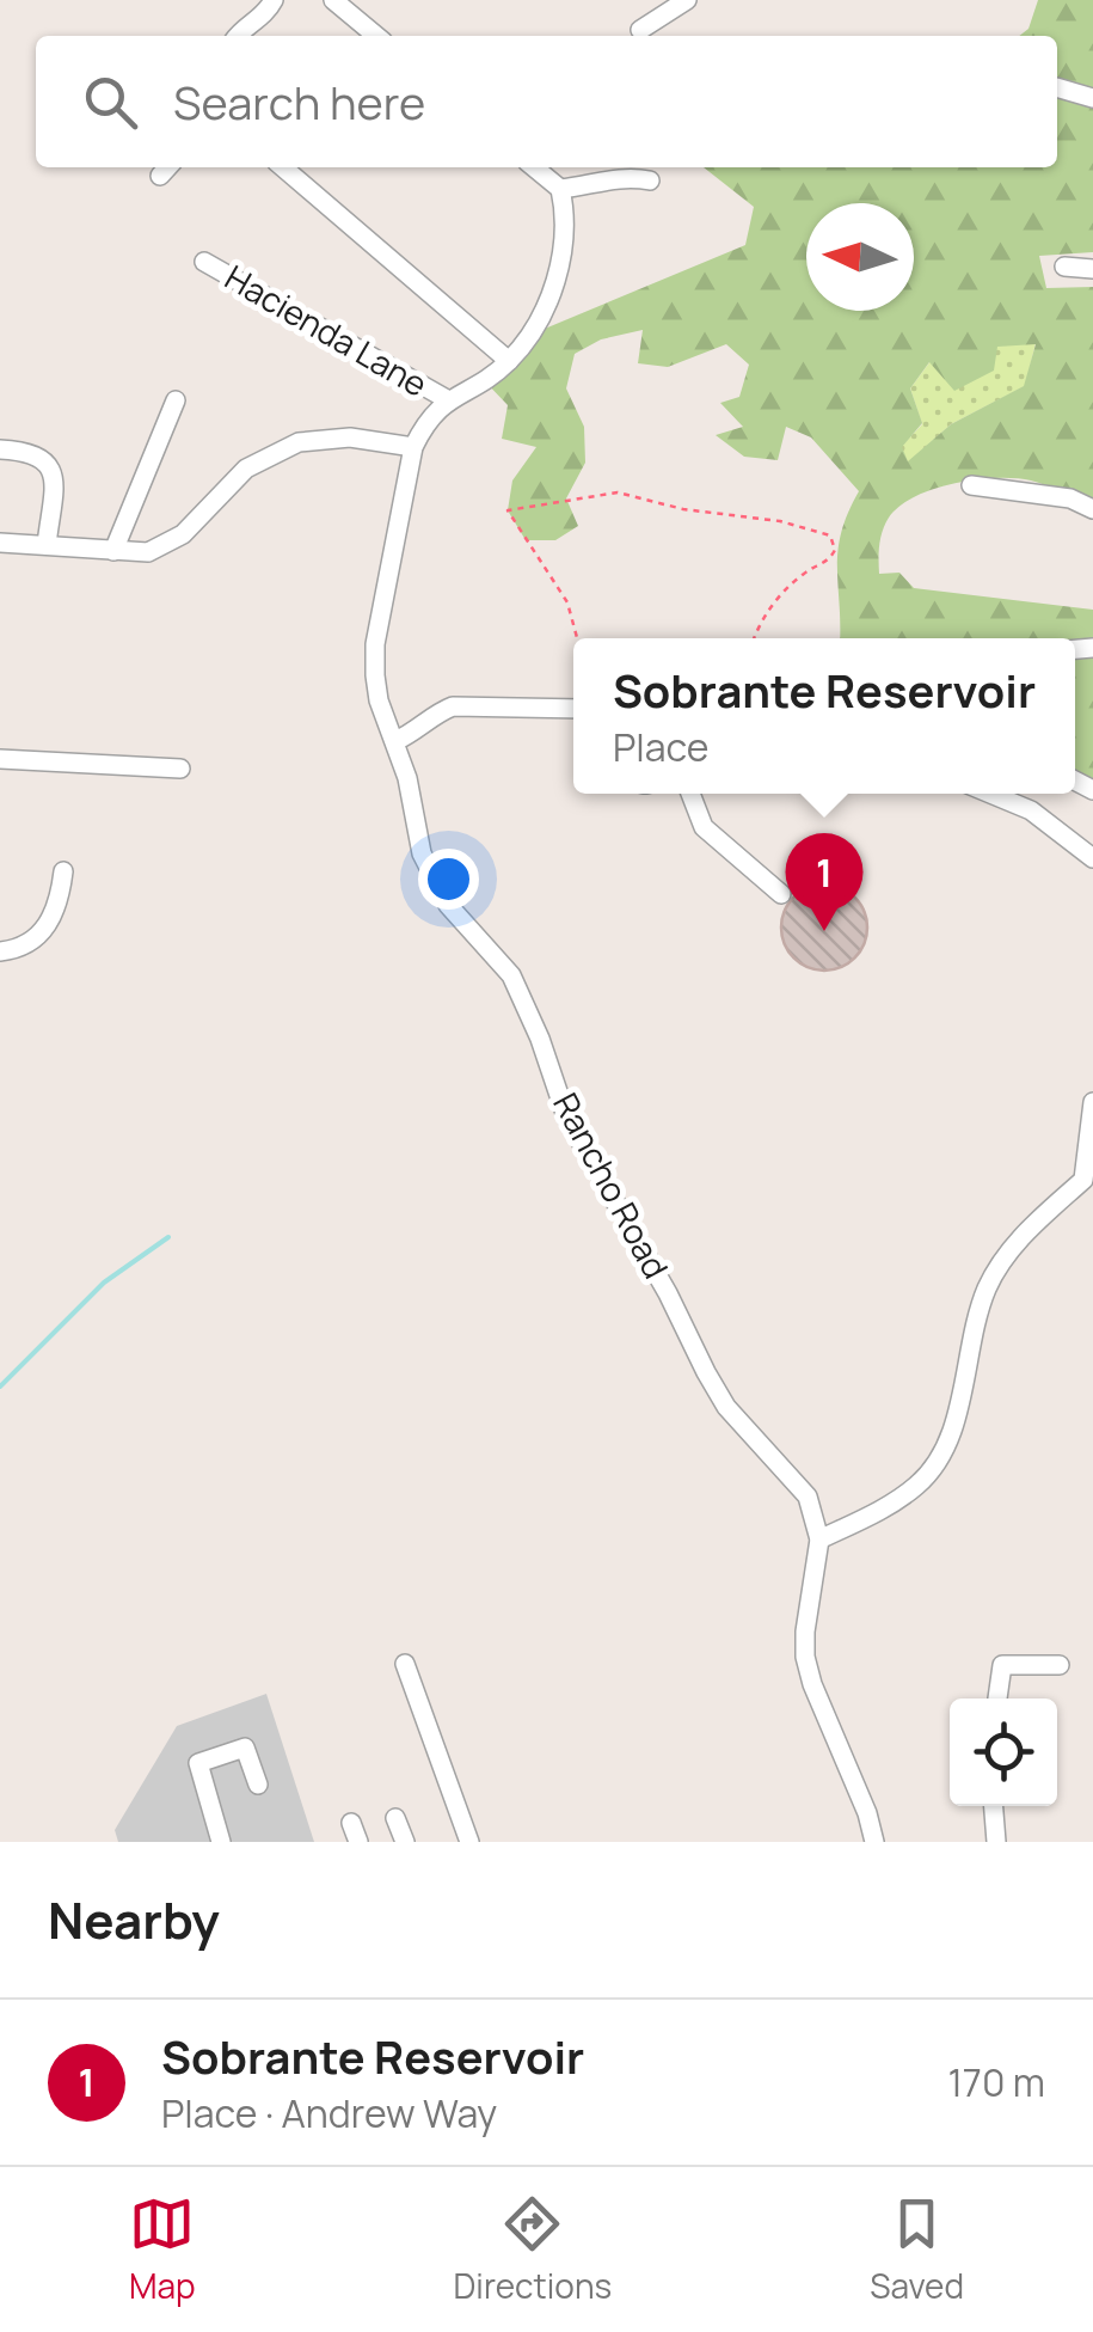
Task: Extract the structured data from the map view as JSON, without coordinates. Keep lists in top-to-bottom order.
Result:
{
  "streets": {
    "street": ["Hacienda Lane", "Rancho Road"]
  },
  "north": "left",
  "page": {
    "search": "Search here",
    "popup": ["Sobrante Reservoir", "Place"],
    "pins": "1",
    "heading": "Nearby",
    "list": [
      {
        "mark": "1",
        "name": "Sobrante Reservoir",
        "note": "Place · Andrew Way",
        "value": "170 m"
      }
    ],
    "nav": ["Map", "Directions", "Saved"]
  }
}
